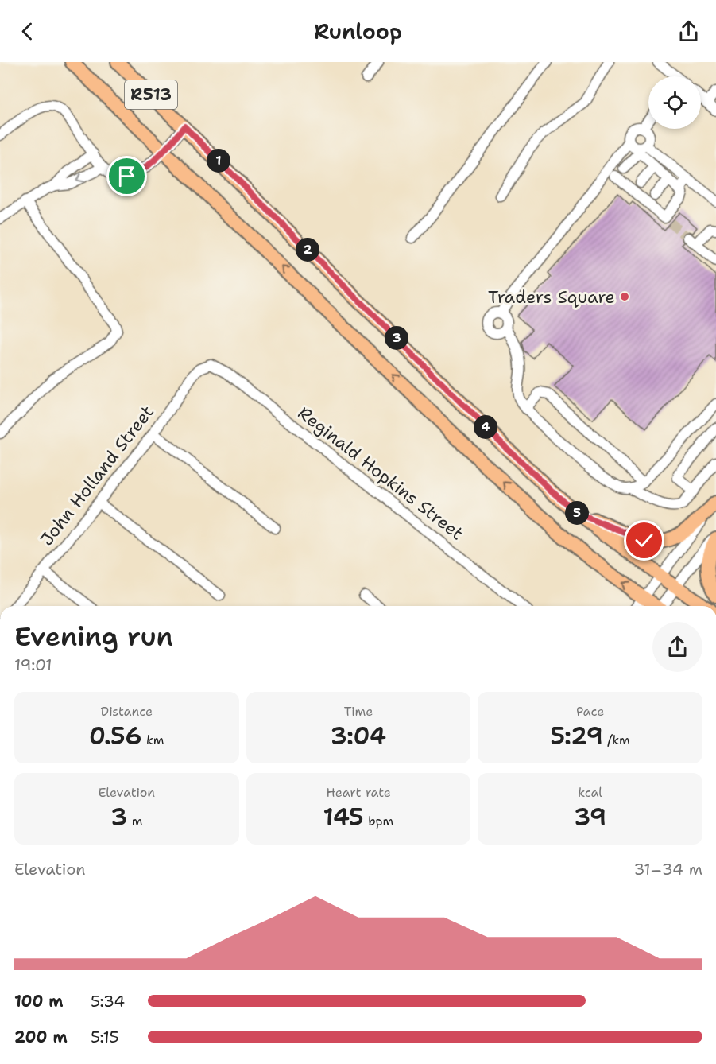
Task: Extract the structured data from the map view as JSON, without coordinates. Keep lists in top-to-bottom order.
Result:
{
  "streets": {
    "main road": ["R513"],
    "street": ["Reginald Hopkins Street", "John Holland Street"]
  },
  "crossings": [
    ["Reginald Hopkins Street", "John Holland Street"]
  ],
  "places": ["Traders Square"],
  "page": {
    "header": "Runloop",
    "pins": [
      "1",
      "2",
      "3",
      "4",
      "5"
    ],
    "heading": ["Evening run", "19:01"],
    "stats": [
      ["Distance", "0.56 km"],
      ["Time", "3:04"],
      ["Pace", "5:29 /km"],
      ["Elevation", "3 m"],
      ["Heart rate", "145 bpm"],
      ["kcal", "39"]
    ],
    "chart": ["Elevation", "31–34 m"],
    "list": [
      {
        "name": "100 m",
        "note": "5:34"
      },
      {
        "name": "200 m",
        "note": "5:15"
      }
    ]
  }
}
